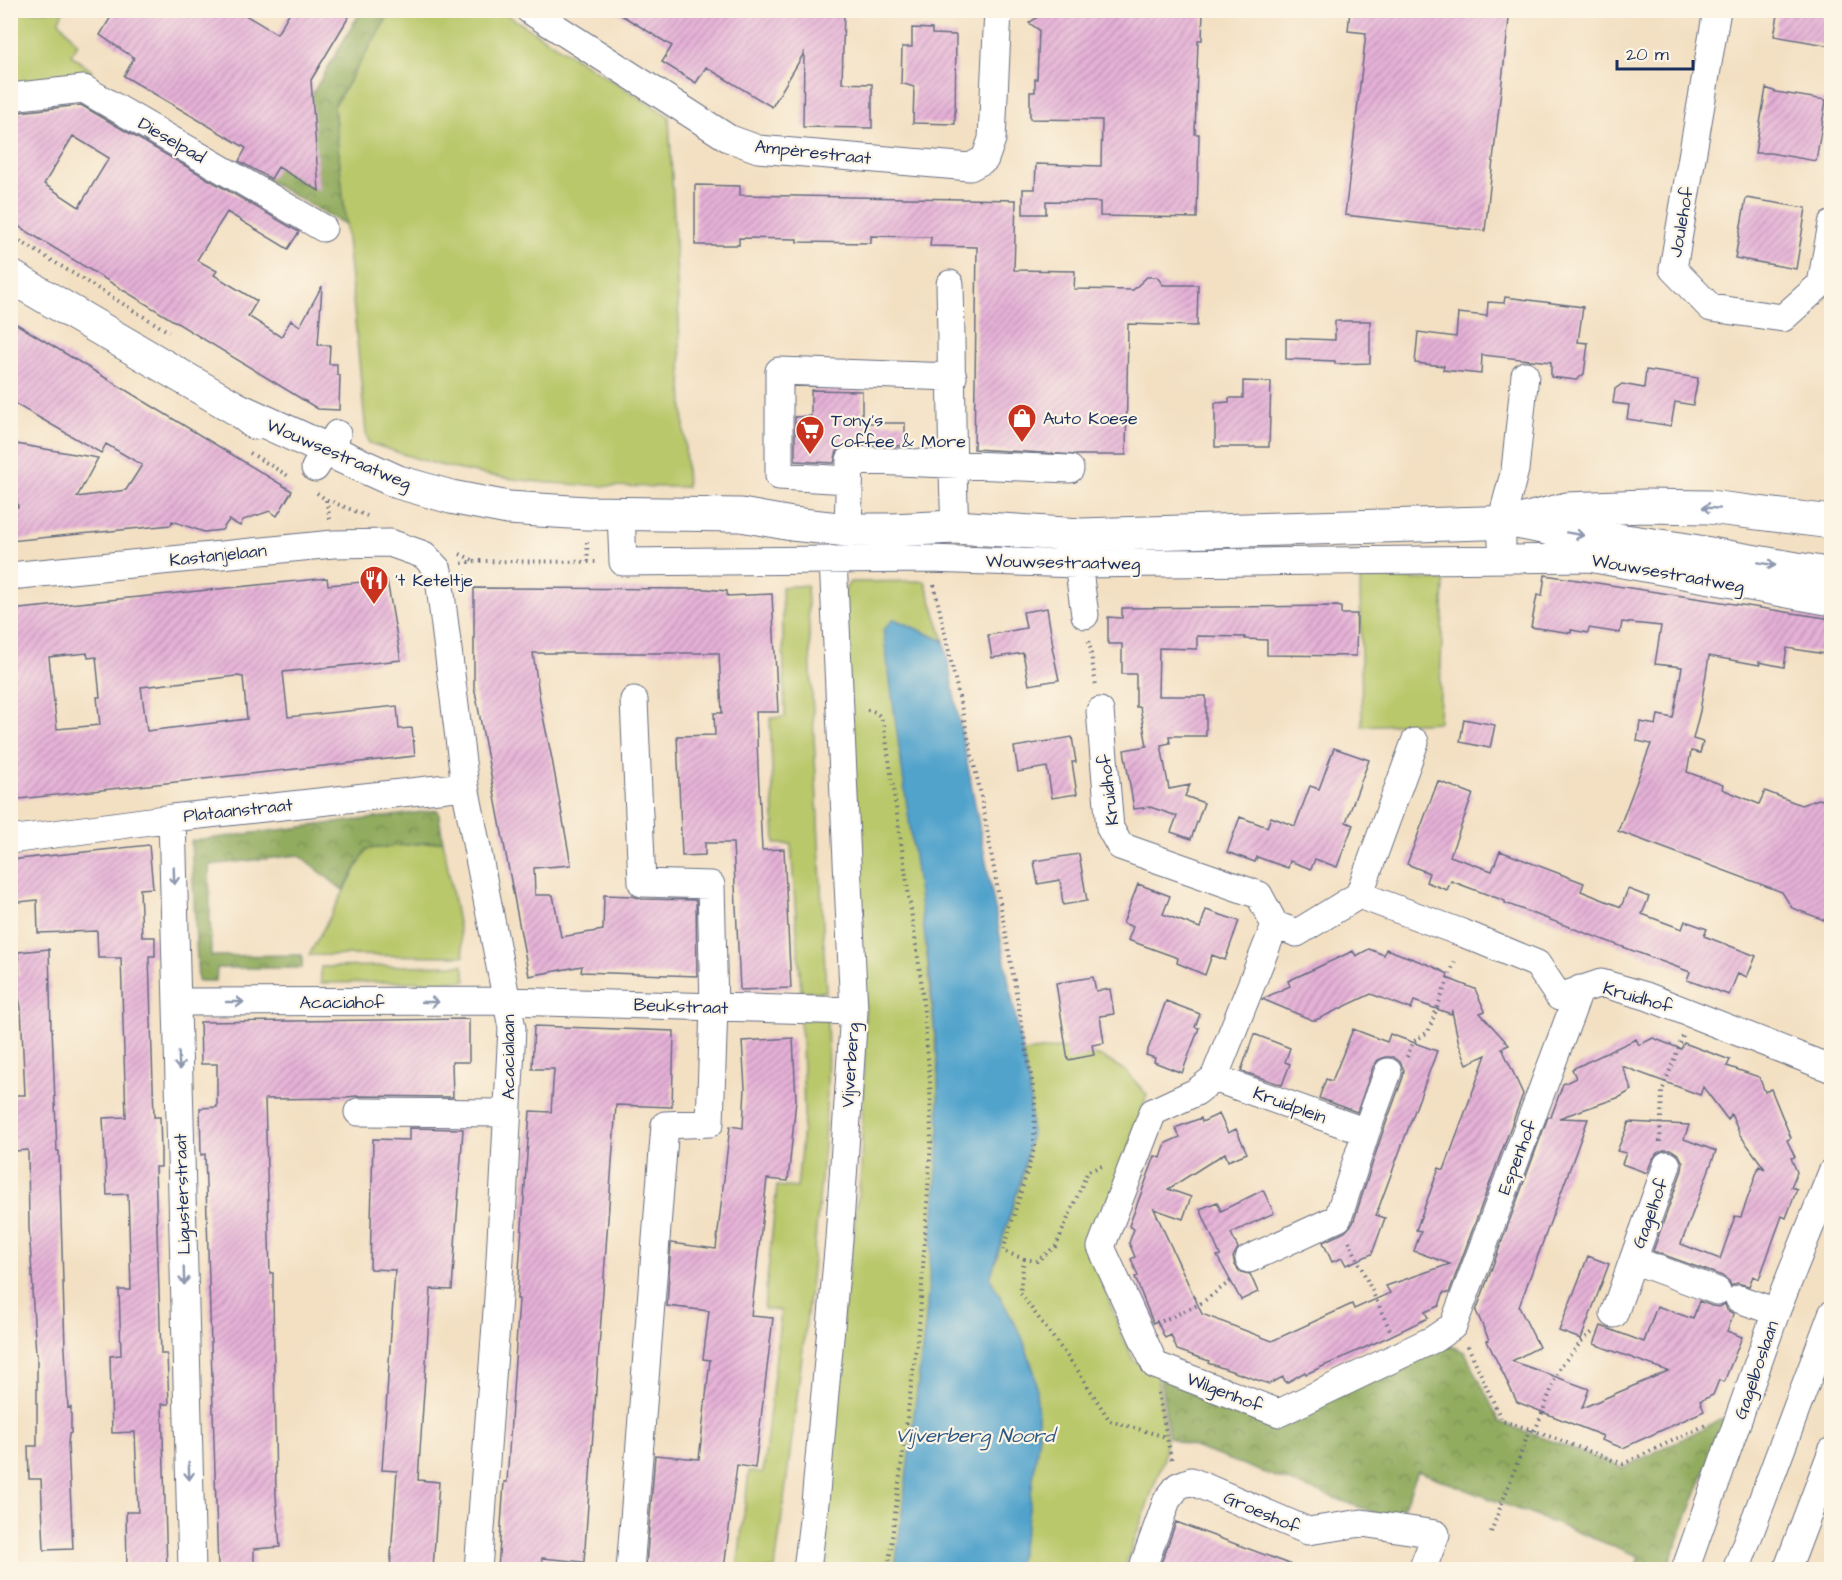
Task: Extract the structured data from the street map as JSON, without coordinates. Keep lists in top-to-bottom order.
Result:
{
  "streets": {
    "main road": ["Wouwsestraatweg"],
    "street": [
      "Dieselpad",
      "Ampèrestraat",
      "Joulehof",
      "Kastanjelaan",
      "Kruidhof",
      "Plataanstraat",
      "Acaciahof",
      "Beukstraat",
      "Acacialaan",
      "Vijverberg",
      "Kruidplein",
      "Espenhof",
      "Ligusterstraat",
      "Gagelhof",
      "Gagelboslaan",
      "Wilgenhof",
      "Groeshof"
    ]
  },
  "crossings": [
    ["Wouwsestraatweg", "Vijverberg"],
    ["Kastanjelaan", "Acacialaan"],
    ["Kruidhof", "Espenhof"],
    ["Plataanstraat", "Acacialaan"],
    ["Plataanstraat", "Ligusterstraat"],
    ["Acaciahof", "Beukstraat"],
    ["Acaciahof", "Acacialaan"],
    ["Acaciahof", "Ligusterstraat"],
    ["Beukstraat", "Acacialaan"],
    ["Beukstraat", "Vijverberg"],
    ["Espenhof", "Wilgenhof"],
    ["Gagelhof", "Gagelboslaan"]
  ],
  "one_way": ["Ligusterstraat"],
  "water": ["Vijverberg Noord"],
  "places": {
    "shop": ["Auto Koese"],
    "supermarket": ["Tony's Coffee & More"],
    "restaurant": ["'t Keteltje"]
  },
  "scale_bar": "20 m"
}
